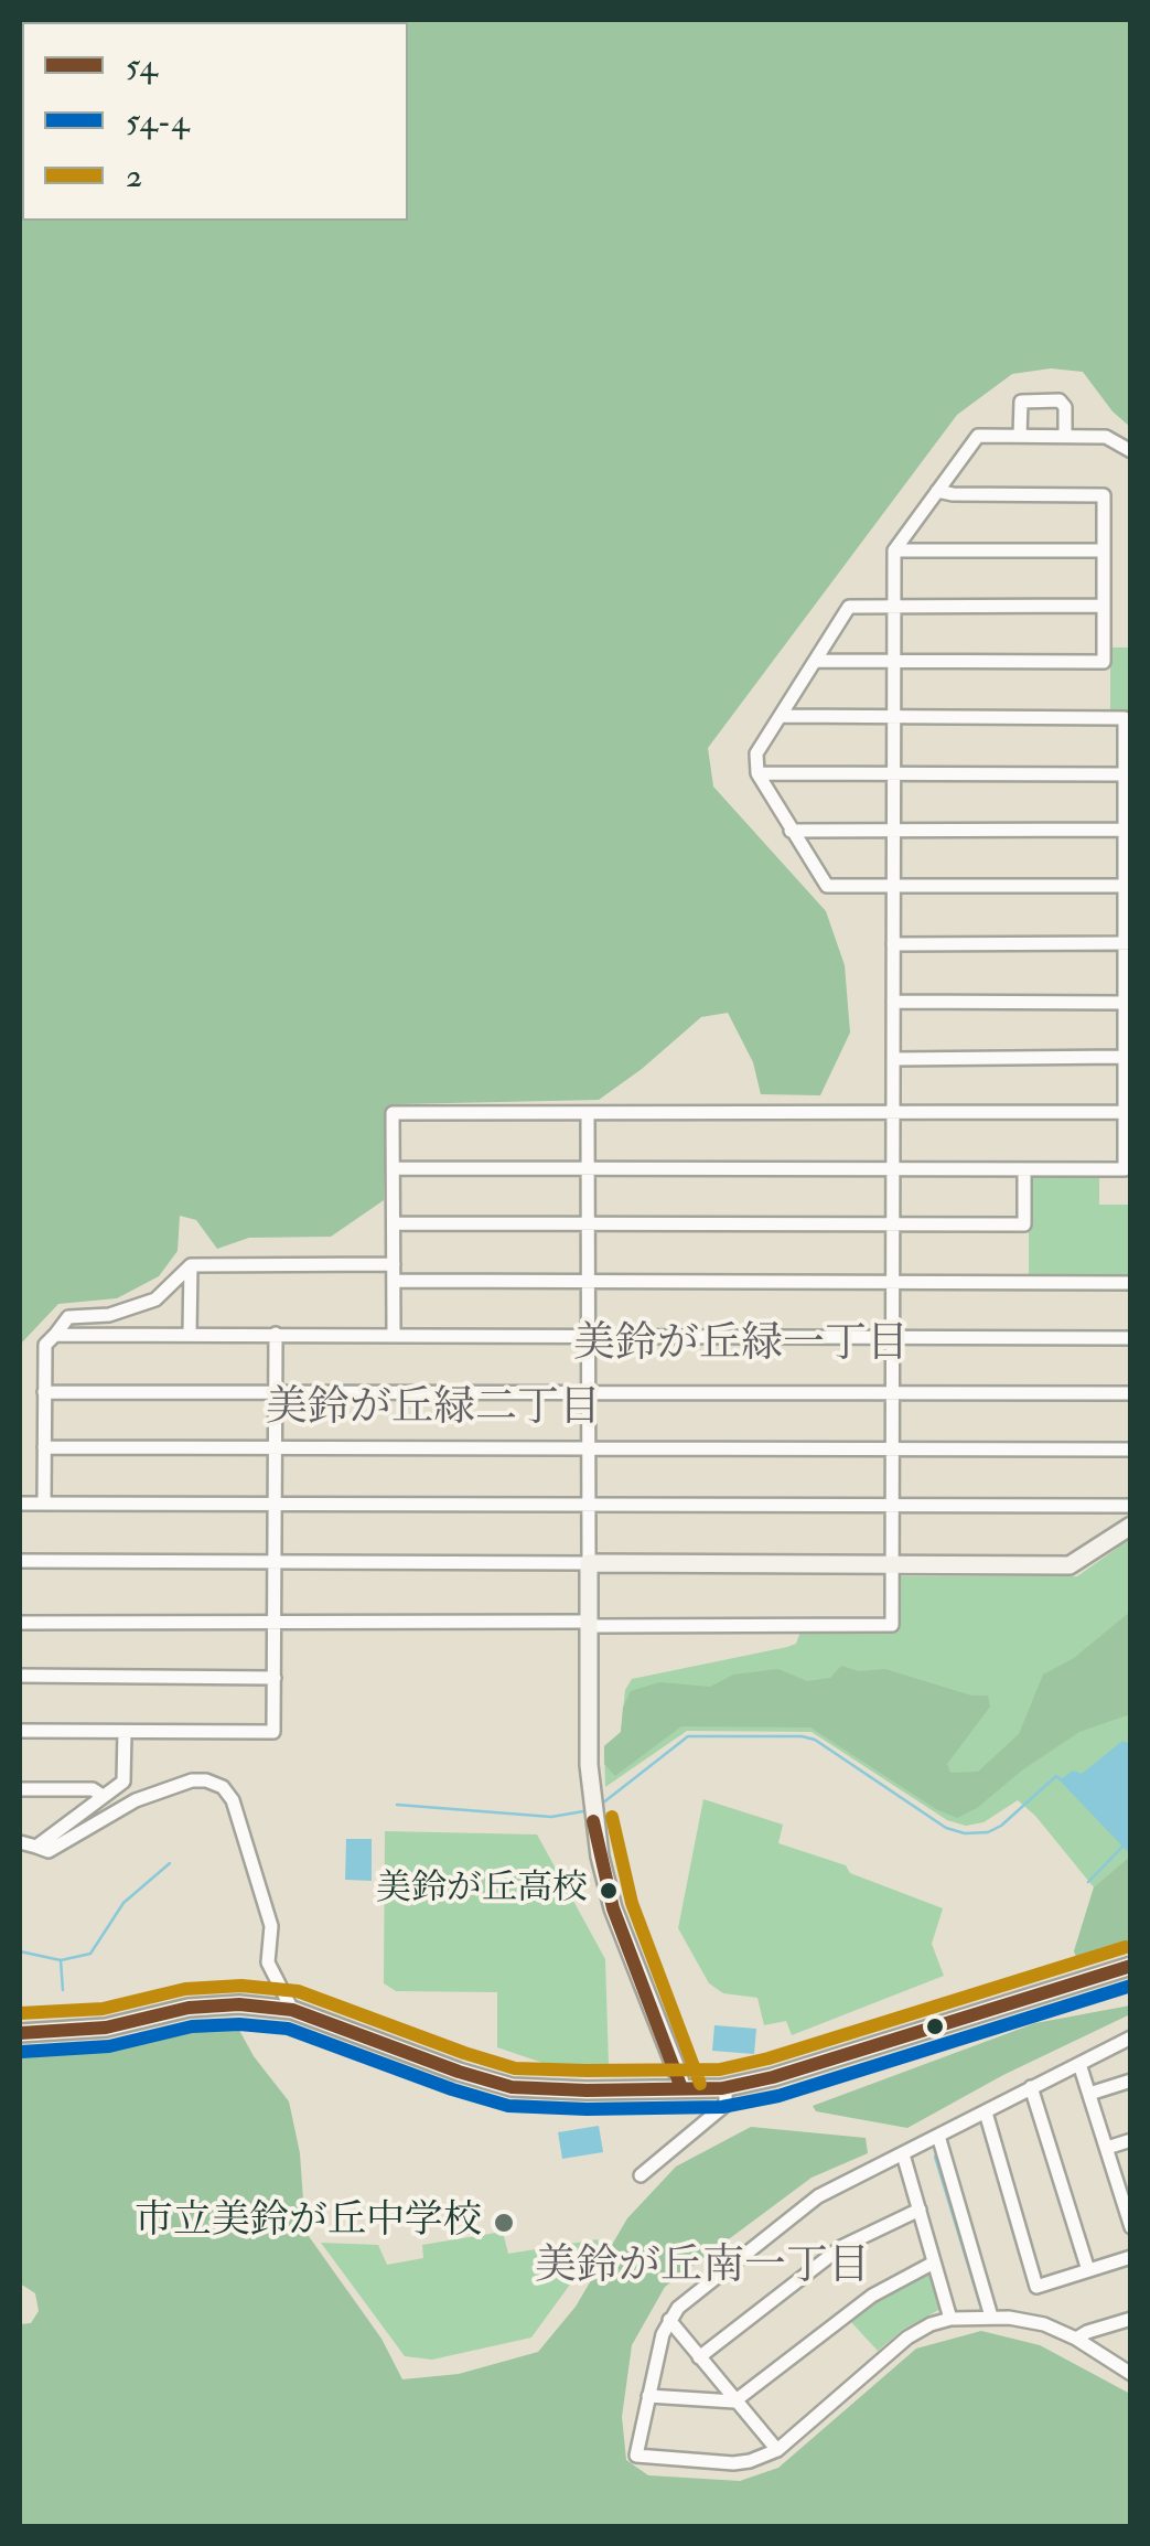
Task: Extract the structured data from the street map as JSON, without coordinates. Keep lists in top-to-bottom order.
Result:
{
  "districts": ["美鈴が丘緑一丁目", "美鈴が丘緑二丁目", "美鈴が丘南一丁目"],
  "places": ["美鈴が丘高校", "市立美鈴が丘中学校"],
  "lines": ["transit line 2", "transit line 54", "transit line 54-4"],
  "legend": ["54", "54-4", "2"]
}
